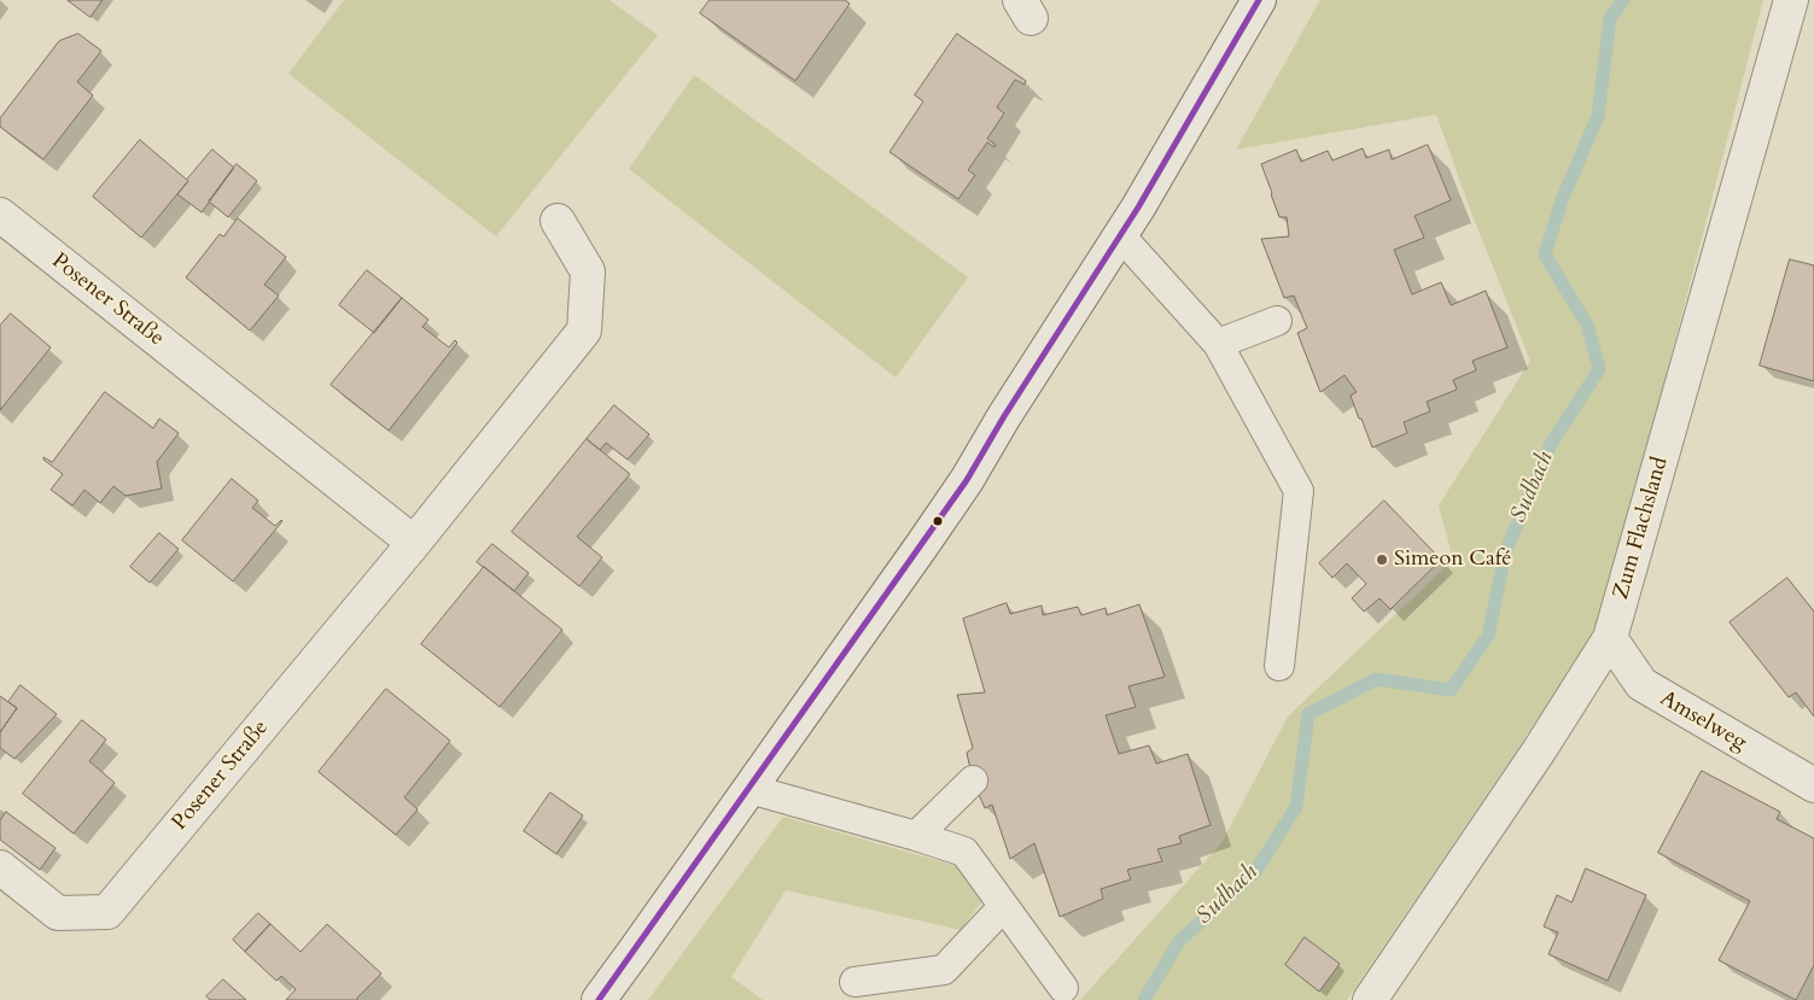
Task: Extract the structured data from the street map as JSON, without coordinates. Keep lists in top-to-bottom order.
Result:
{
  "streets": {
    "street": ["Posener Straße", "Zum Flachsland", "Amselweg"]
  },
  "crossings": [
    ["Zum Flachsland", "Amselweg"]
  ],
  "water": ["Sudbach"],
  "places": ["Simeon Café"]
}
